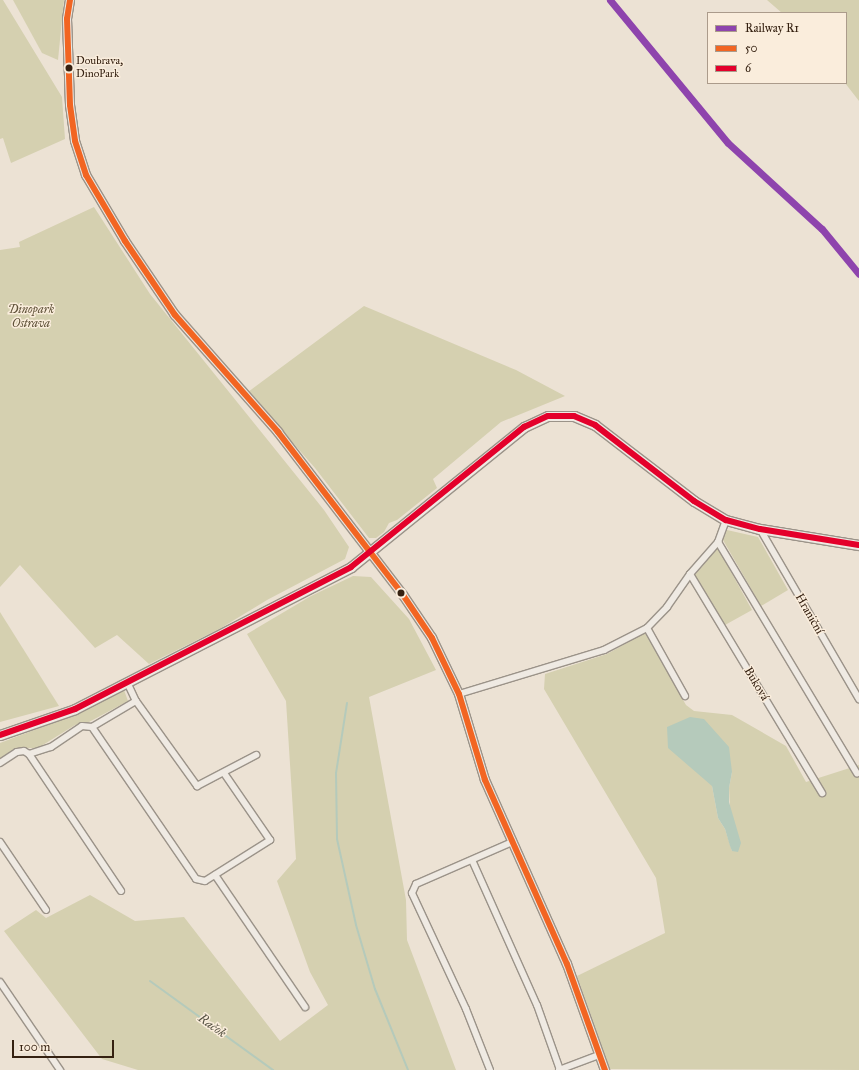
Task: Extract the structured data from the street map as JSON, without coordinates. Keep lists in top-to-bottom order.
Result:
{
  "streets": {
    "street": ["Hraniční", "Buková"]
  },
  "water": ["Račok"],
  "parks": ["Dinopark Ostrava"],
  "places": ["Doubrava, DinoPark"],
  "lines": ["rail line R1", "transit line 50", "transit line 6"],
  "legend": ["Railway R1", "50", "6"],
  "scale_bar": "100 m"
}
